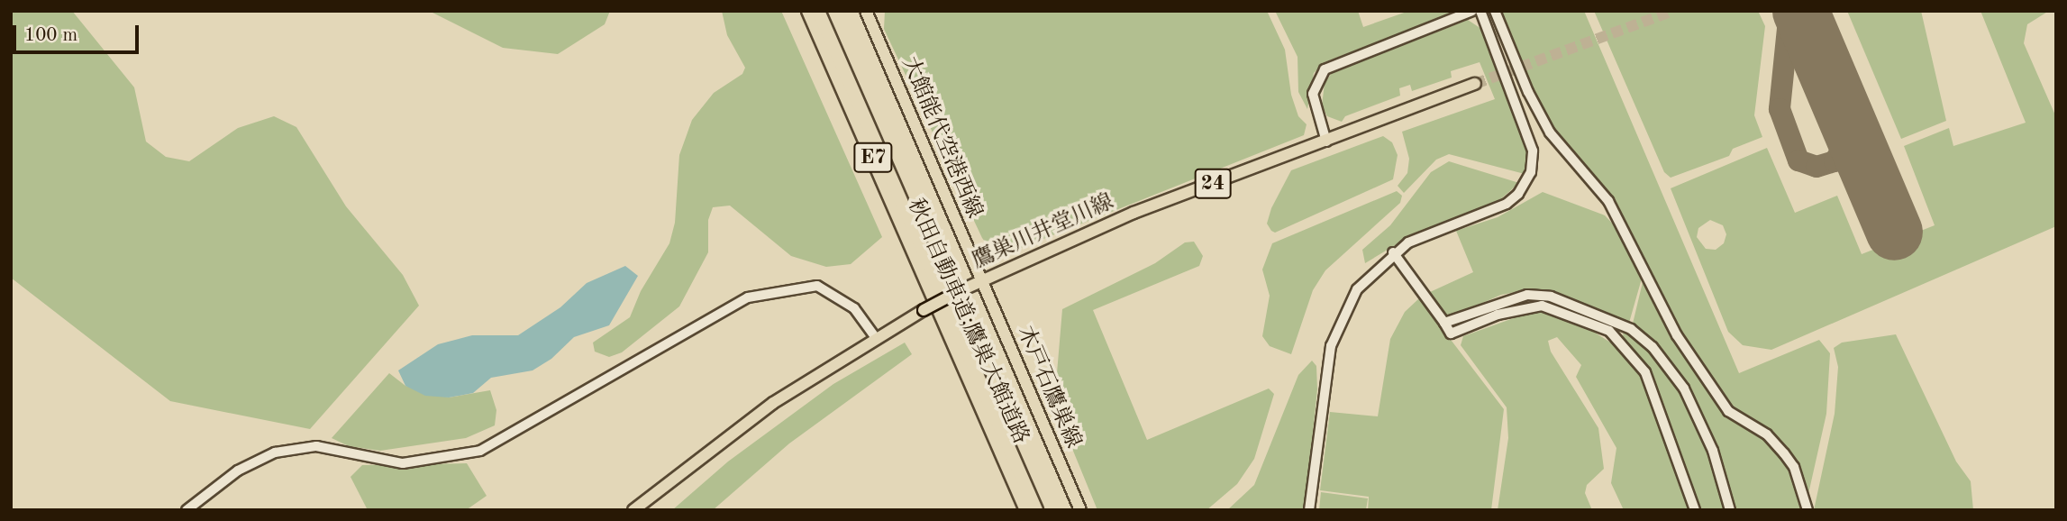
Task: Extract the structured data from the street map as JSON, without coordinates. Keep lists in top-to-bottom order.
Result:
{
  "streets": {
    "highway": ["E7", "秋田自動車道;鷹巣大館道路"],
    "main road": [
      "大館能代空港西線",
      "24",
      "鷹巣川井堂川線",
      "木戸石鷹巣線"
    ]
  },
  "crossings": [
    ["大館能代空港西線", "鷹巣川井堂川線"],
    ["大館能代空港西線", "木戸石鷹巣線"],
    ["鷹巣川井堂川線", "木戸石鷹巣線"]
  ],
  "scale_bar": "100 m"
}
